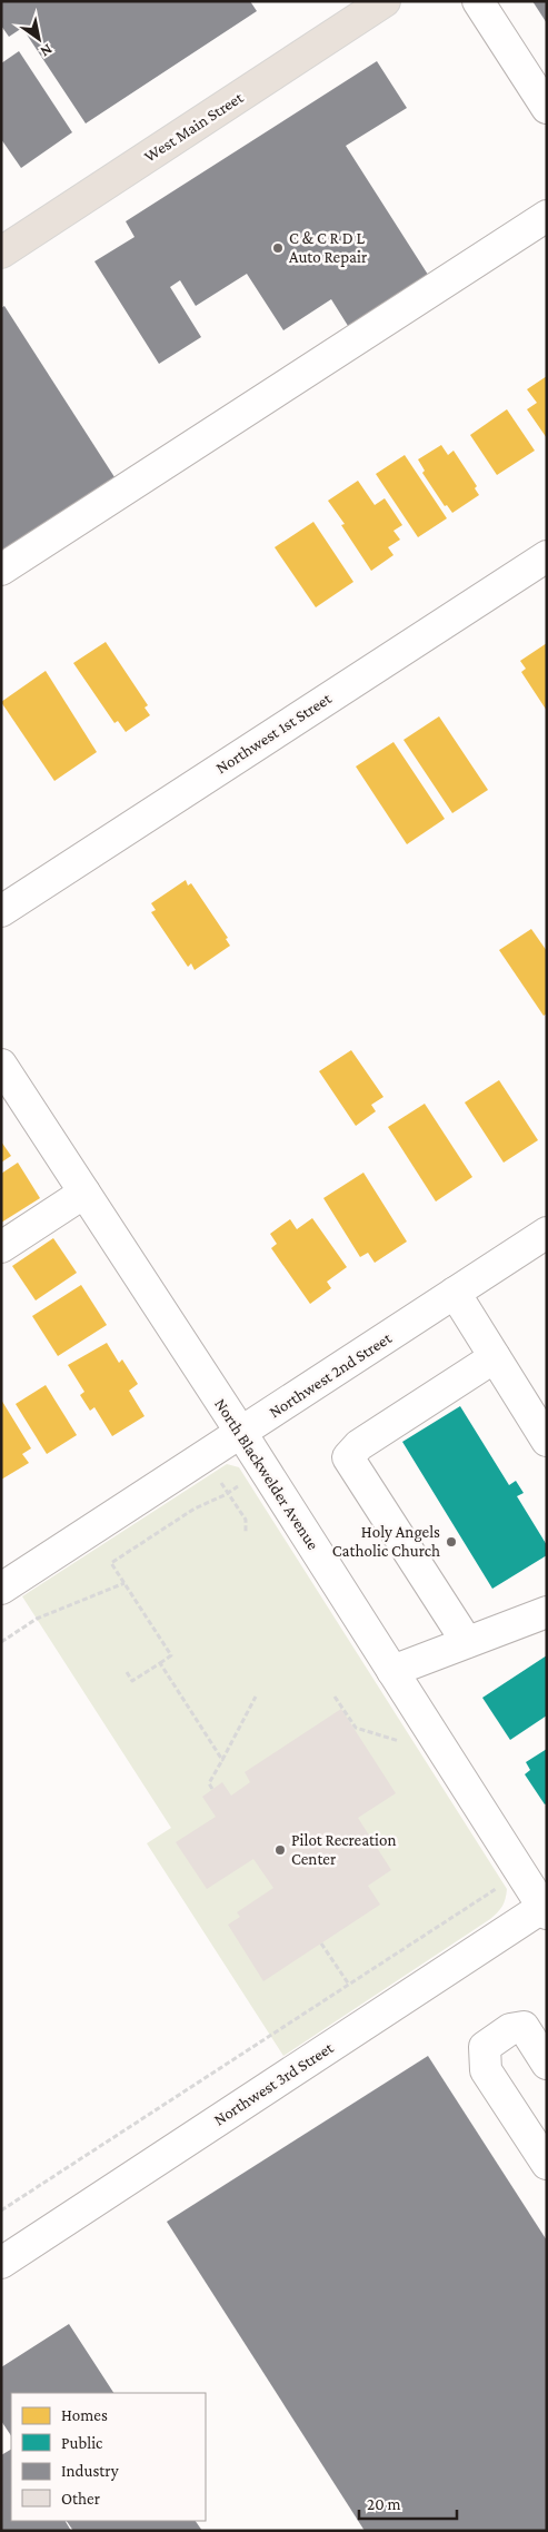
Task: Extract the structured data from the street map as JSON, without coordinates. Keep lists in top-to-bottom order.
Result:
{
  "streets": {
    "main road": ["West Main Street"],
    "street": [
      "Northwest 1st Street",
      "Northwest 2nd Street",
      "North Blackwelder Avenue",
      "Northwest 3rd Street"
    ]
  },
  "crossings": [
    ["Northwest 2nd Street", "North Blackwelder Avenue"],
    ["North Blackwelder Avenue", "Northwest 3rd Street"]
  ],
  "places": ["C & C R D L Auto Repair", "Holy Angels Catholic Church", "Pilot Recreation Center"],
  "legend": [
    "Homes",
    "Public",
    "Industry",
    "Other"
  ],
  "scale_bar": "20 m",
  "north": "bottom right"
}
